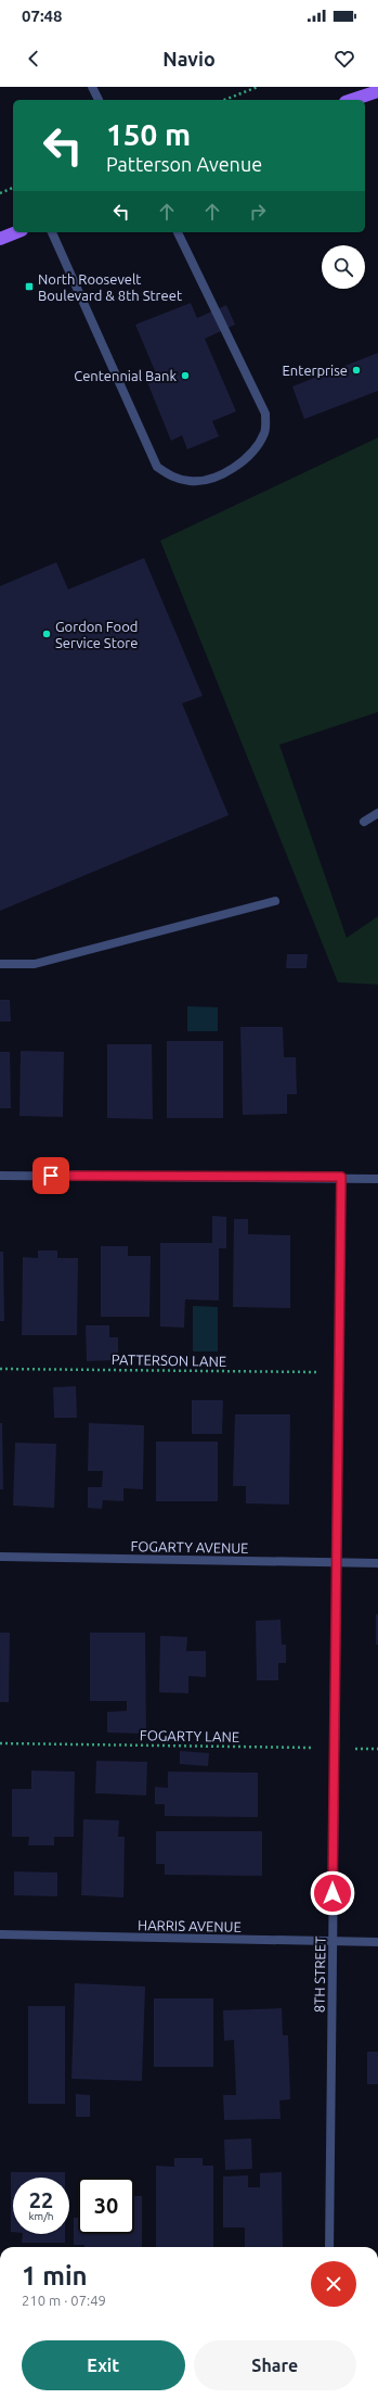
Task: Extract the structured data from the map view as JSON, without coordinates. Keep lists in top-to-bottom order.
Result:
{
  "streets": {
    "street": ["FOGARTY AVENUE", "HARRIS AVENUE", "8TH STREET"],
    "path": ["PATTERSON LANE", "FOGARTY LANE"]
  },
  "crossings": [
    ["PATTERSON LANE", "8TH STREET"],
    ["FOGARTY AVENUE", "8TH STREET"],
    ["FOGARTY LANE", "8TH STREET"],
    ["HARRIS AVENUE", "8TH STREET"]
  ],
  "places": {
    "transit": ["North Roosevelt Boulevard & 8th Street"],
    "other": ["Enterprise", "Centennial Bank", "Gordon Food Service Store"]
  },
  "page": {
    "status": "07:48",
    "header": "Navio",
    "turn": ["150 m", "Patterson Avenue"],
    "speed": "22 km/h",
    "limit": "30",
    "heading": ["1 min", "210 m · 07:49"],
    "buttons": ["Exit", "Share"]
  }
}
